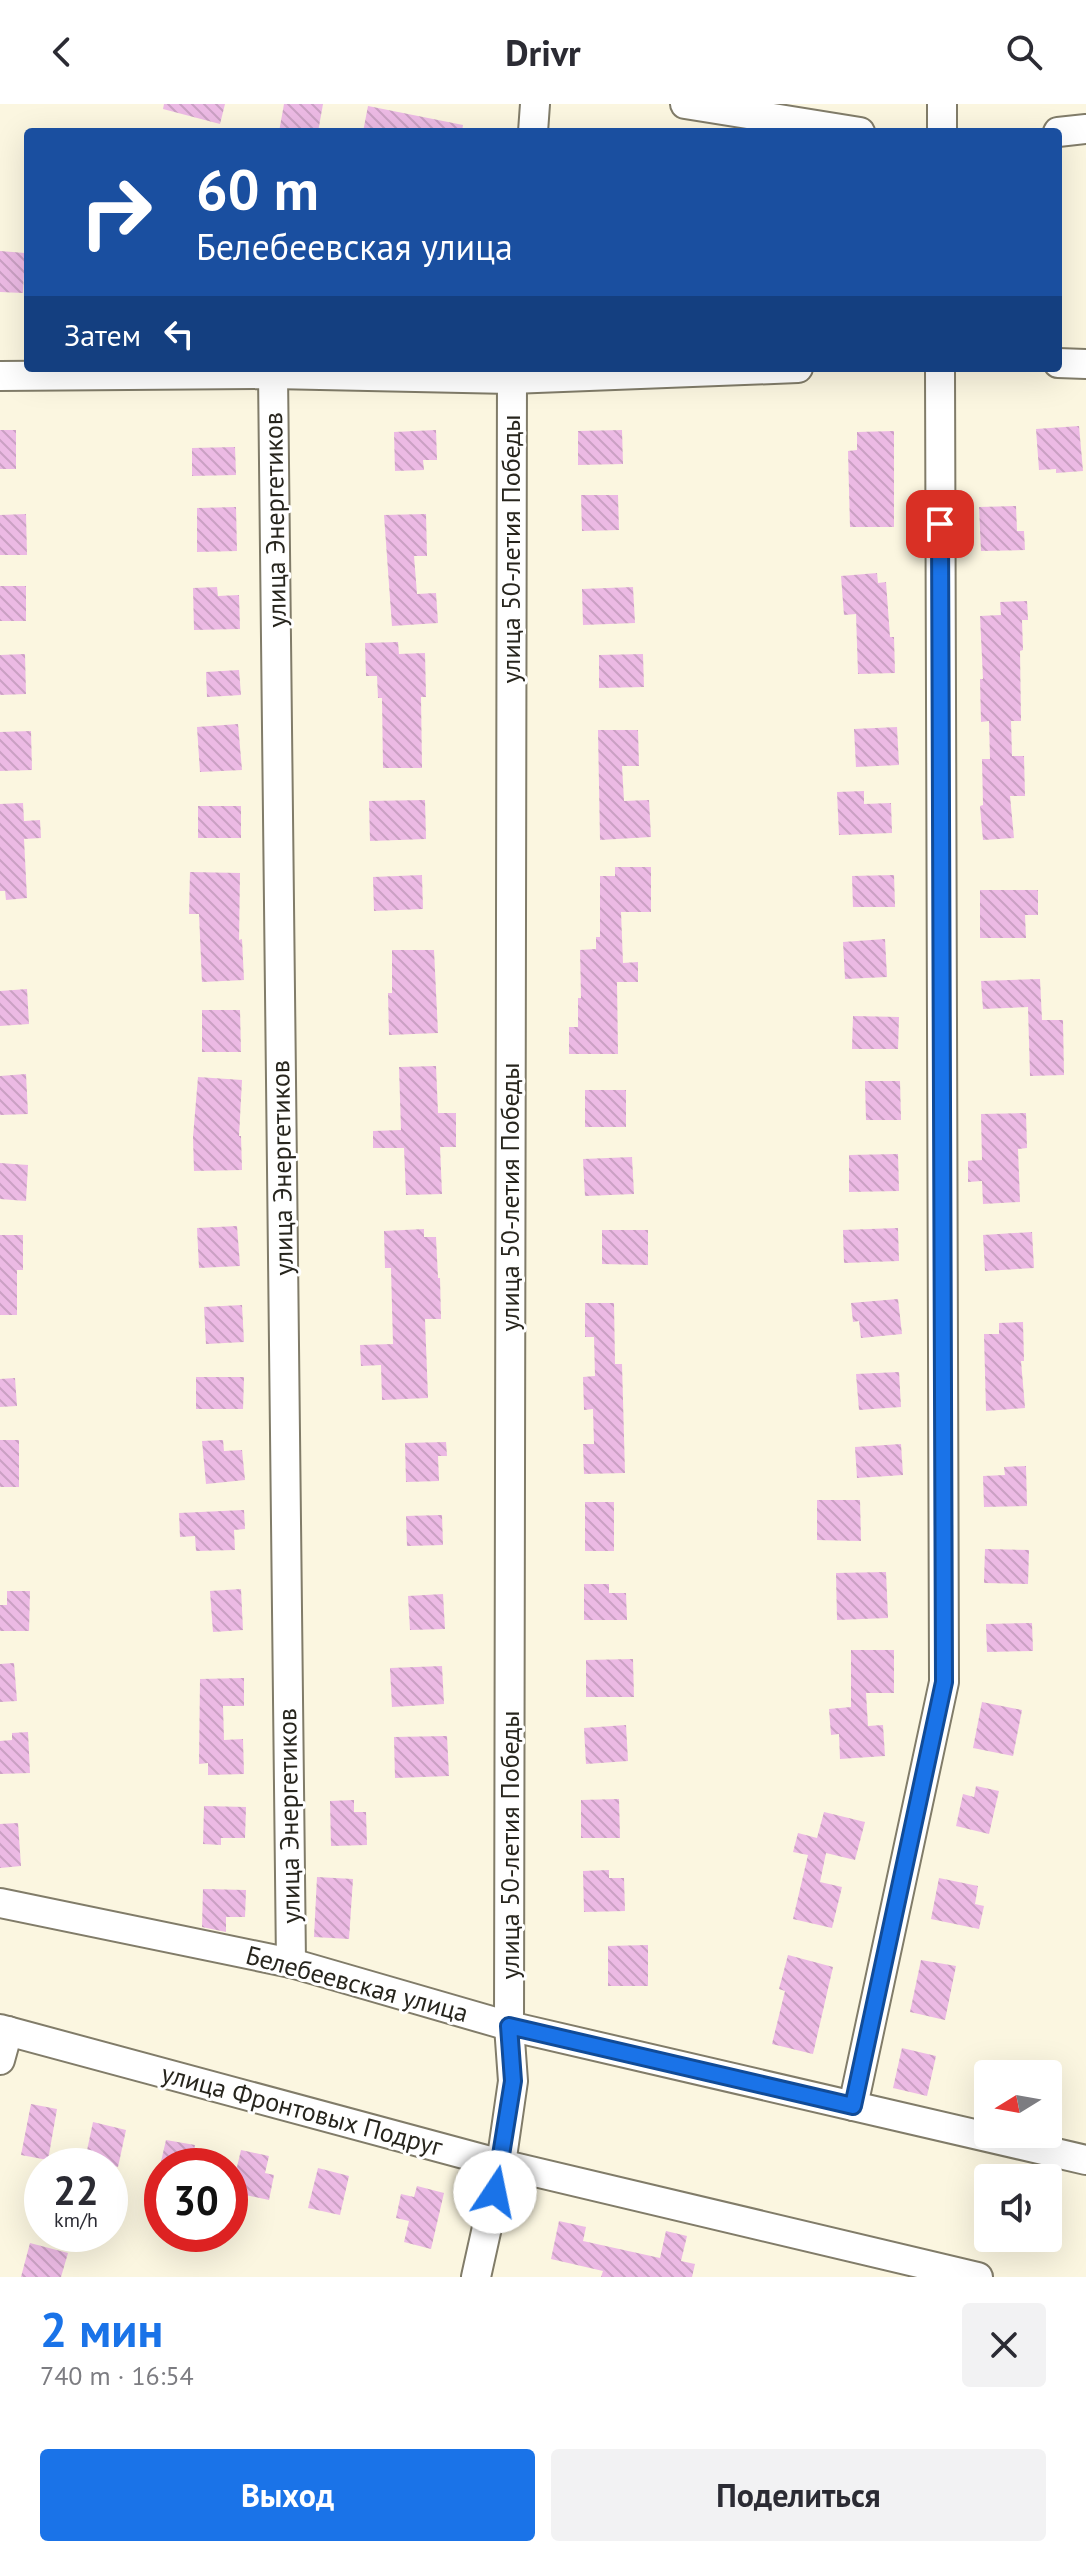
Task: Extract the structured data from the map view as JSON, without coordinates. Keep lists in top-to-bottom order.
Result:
{
  "streets": {
    "street": [
      "улица Энергетиков",
      "улица 50-летия Победы",
      "Белебеевская улица",
      "улица Фронтовых Подруг"
    ]
  },
  "crossings": [
    ["улица Энергетиков", "Белебеевская улица"],
    ["улица 50-летия Победы", "Белебеевская улица"],
    ["улица 50-летия Победы", "улица Фронтовых Подруг"]
  ],
  "north": "left",
  "page": {
    "header": "Drivr",
    "turn": ["60 m", "Белебеевская улица"],
    "then": "Затем",
    "speed": "22 km/h",
    "limit": "30",
    "heading": ["2 мин", "740 m · 16:54"],
    "buttons": ["Выход", "Поделиться"]
  }
}
